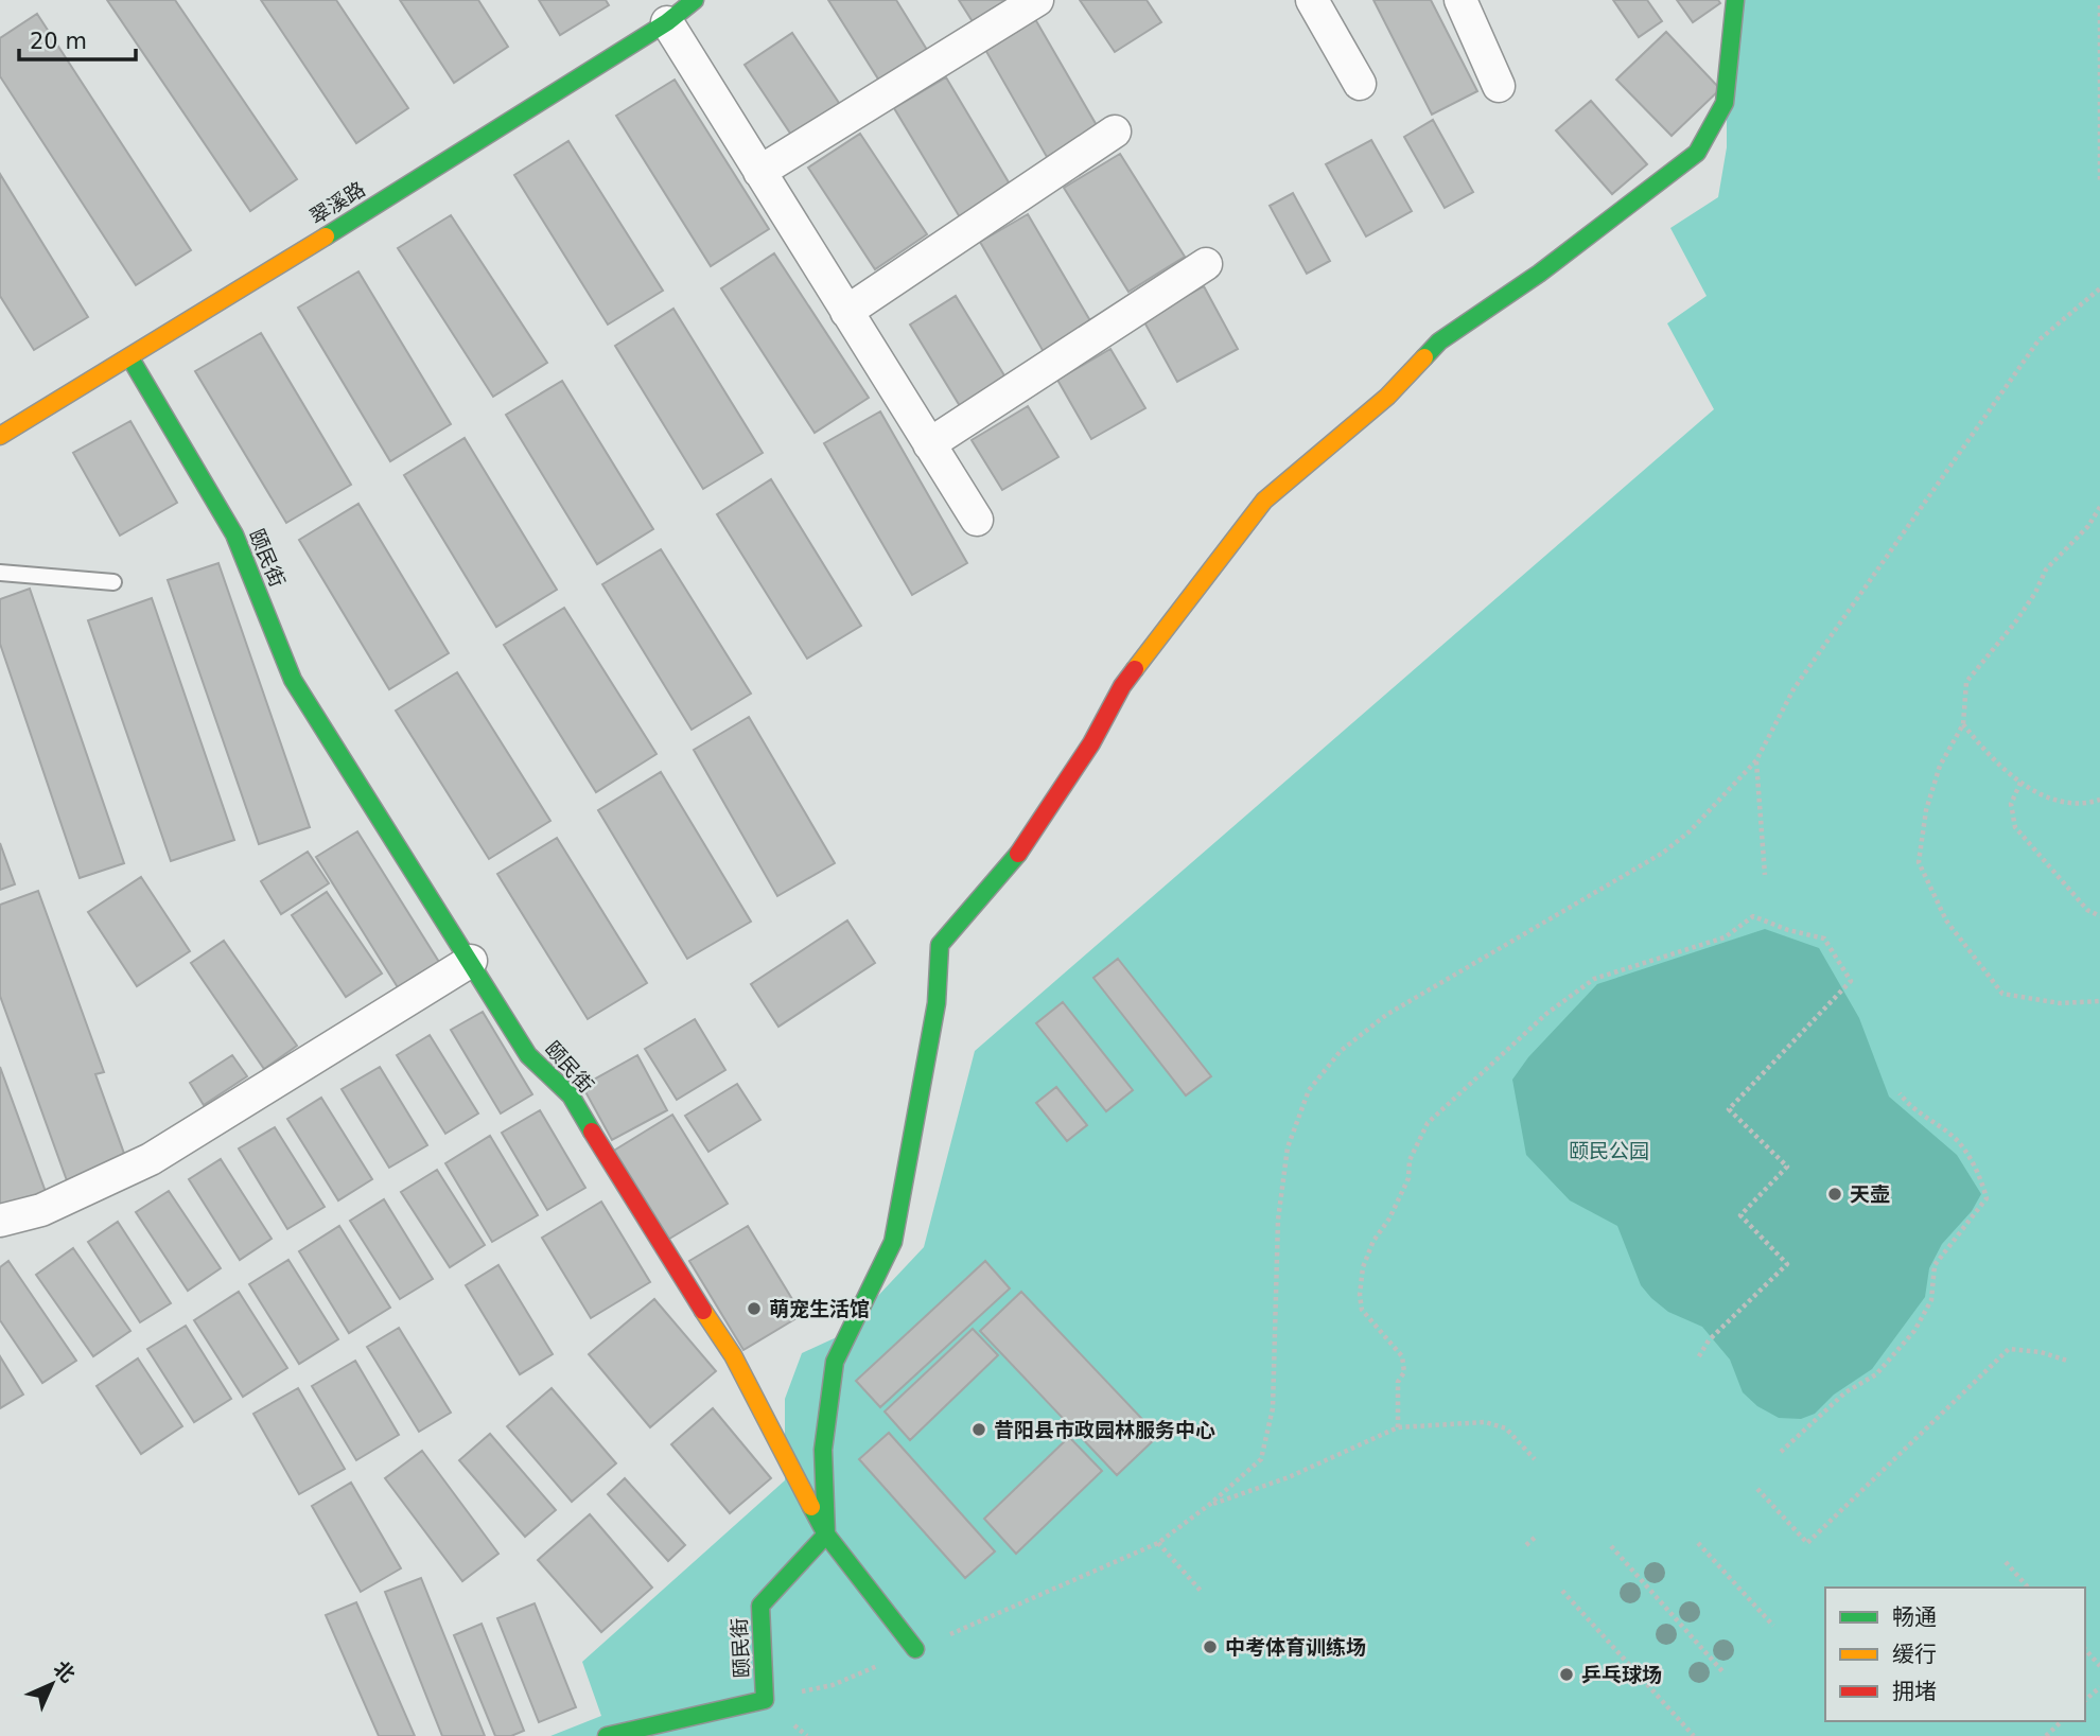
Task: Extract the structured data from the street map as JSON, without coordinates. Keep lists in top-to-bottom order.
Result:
{
  "streets": {
    "street": ["翠溪路", "颐民街"]
  },
  "crossings": [
    ["翠溪路", "颐民街"]
  ],
  "parks": ["颐民公园"],
  "places": [
    "天壶",
    "萌宠生活馆",
    "昔阳县市政园林服务中心",
    "中考体育训练场",
    "乒乓球场"
  ],
  "legend": ["畅通", "缓行", "拥堵"],
  "scale_bar": "20 m",
  "north": "top right"
}
